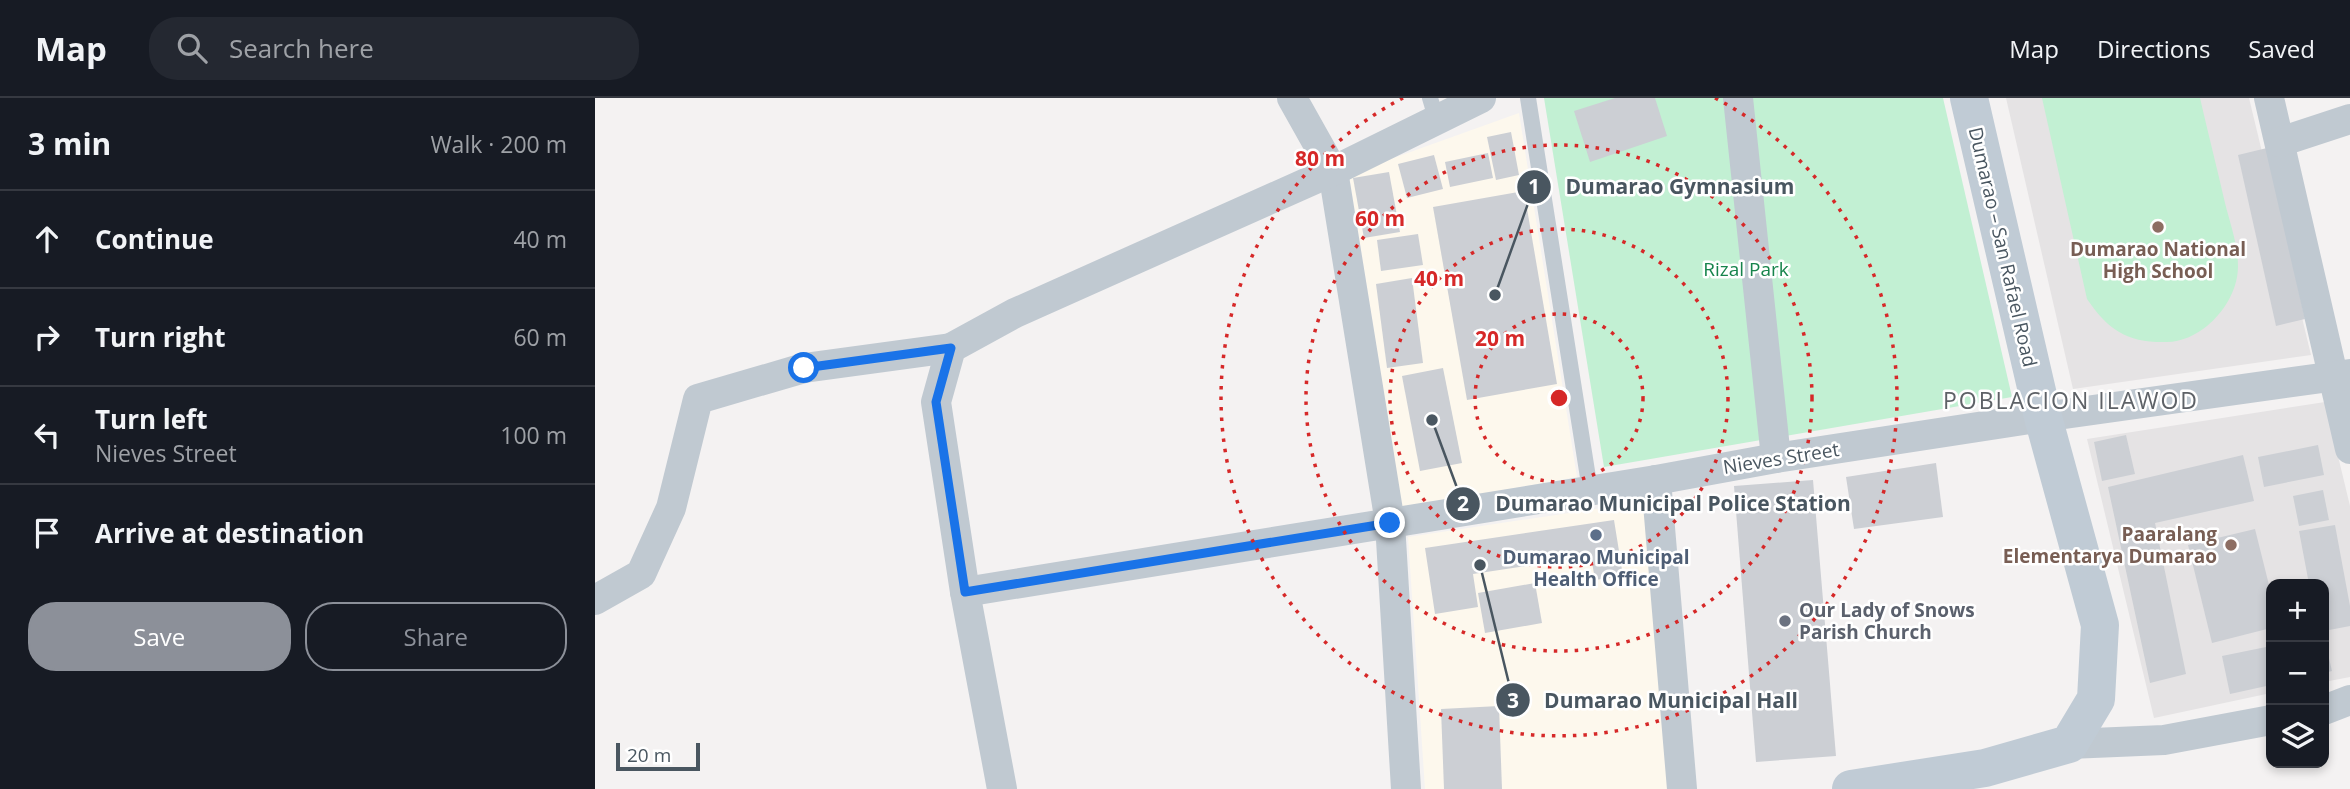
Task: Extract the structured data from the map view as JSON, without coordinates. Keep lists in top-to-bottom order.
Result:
{
  "streets": {
    "main road": ["Dumarao – San Rafael Road"],
    "street": ["Nieves Street"]
  },
  "crossings": [
    ["Dumarao – San Rafael Road", "Nieves Street"]
  ],
  "districts": ["POBLACION ILAWOD"],
  "parks": ["Rizal Park"],
  "places": [
    "Dumarao National High School",
    "Dumarao Gymnasium",
    "Dumarao Municipal Police Station",
    "Dumarao Municipal Health Office",
    "Paaralang Elementarya Dumarao",
    "Dumarao Municipal Hall",
    "Our Lady of Snows Parish Church"
  ],
  "scale_bar": "20 m",
  "page": {
    "header": "Map",
    "search": "Search here",
    "nav": ["Map", "Directions", "Saved"],
    "heading": ["3 min", "Walk · 200 m"],
    "list": [
      ["Continue", "40 m"],
      ["Turn right", "60 m"],
      ["Turn left", "Nieves Street", "100 m"],
      "Arrive at destination"
    ],
    "map_buttons": ["+", "−"],
    "buttons": ["Save", "Share"],
    "scale": "20 m"
  },
  "rings": [
    "80 m",
    "60 m",
    "40 m",
    "20 m"
  ]
}
